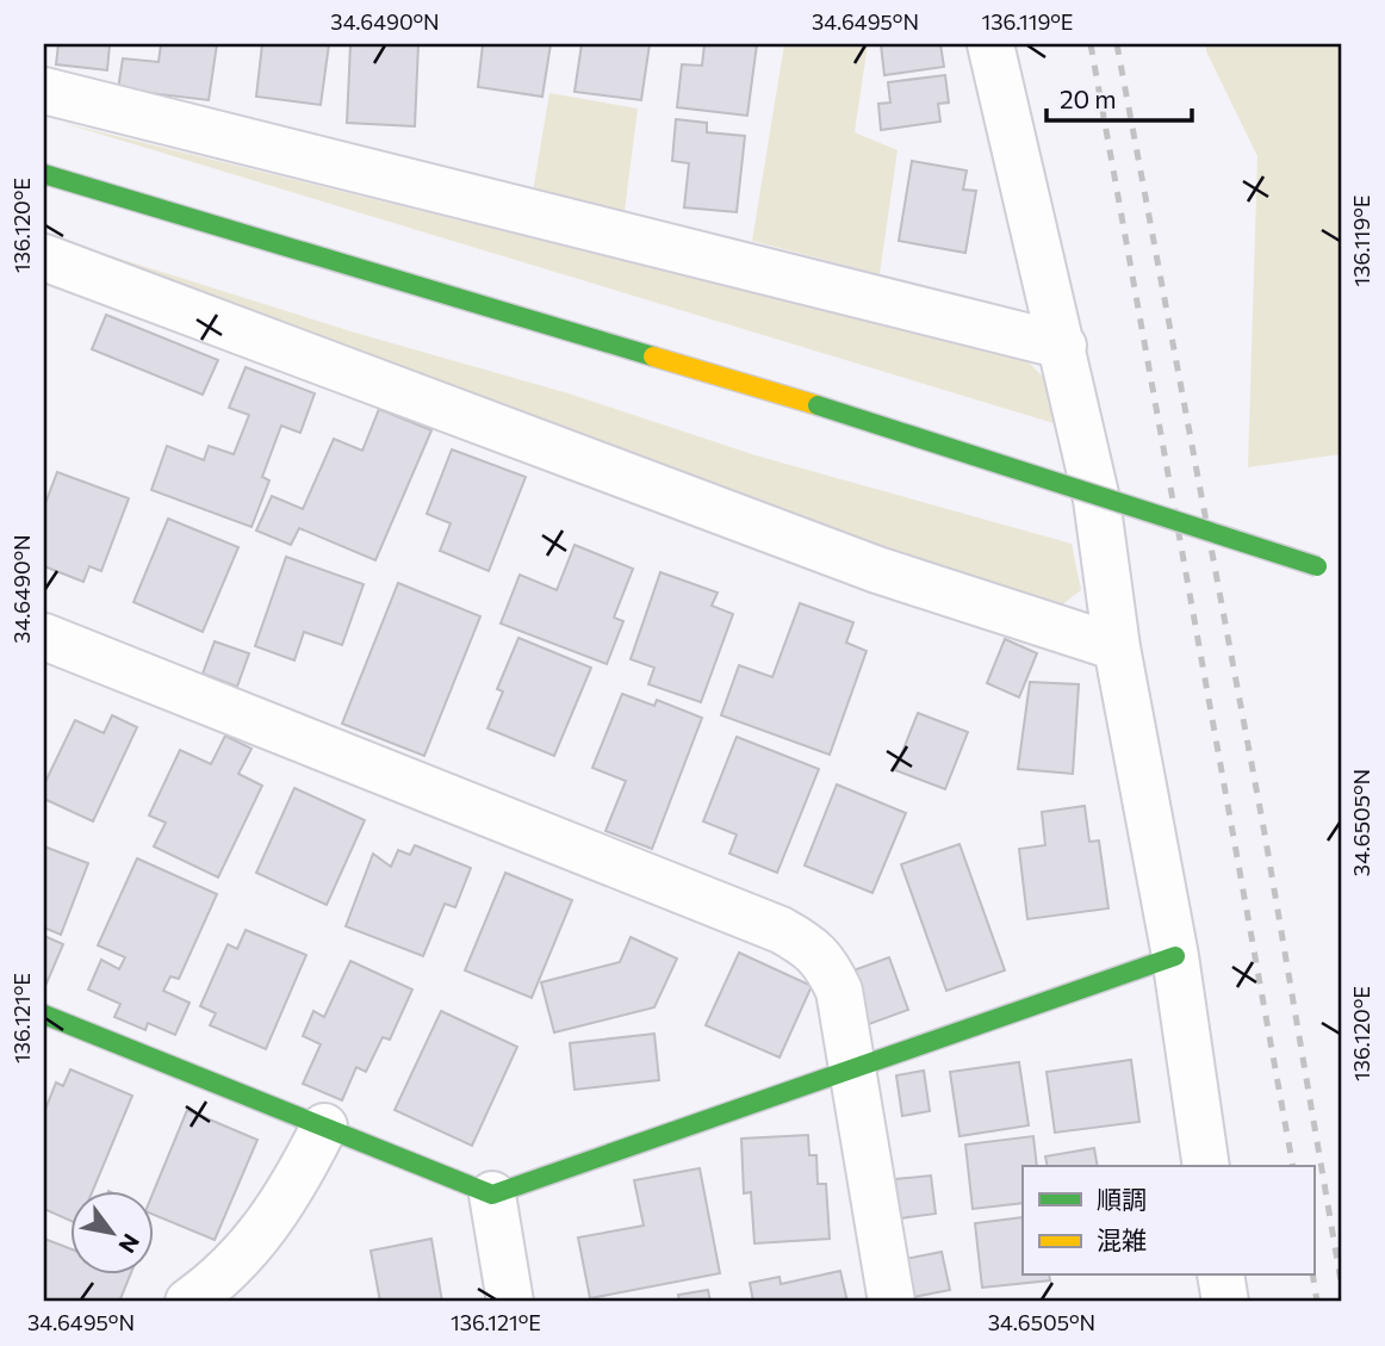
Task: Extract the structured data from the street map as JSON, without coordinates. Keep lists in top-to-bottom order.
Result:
{
  "legend": ["順調", "混雑"],
  "scale_bar": "20 m",
  "north": "bottom right",
  "coordinates": [
    "34.6490°N",
    "34.6495°N",
    "136.119°E",
    "136.120°E",
    "34.6505°N",
    "136.121°E"
  ]
}
